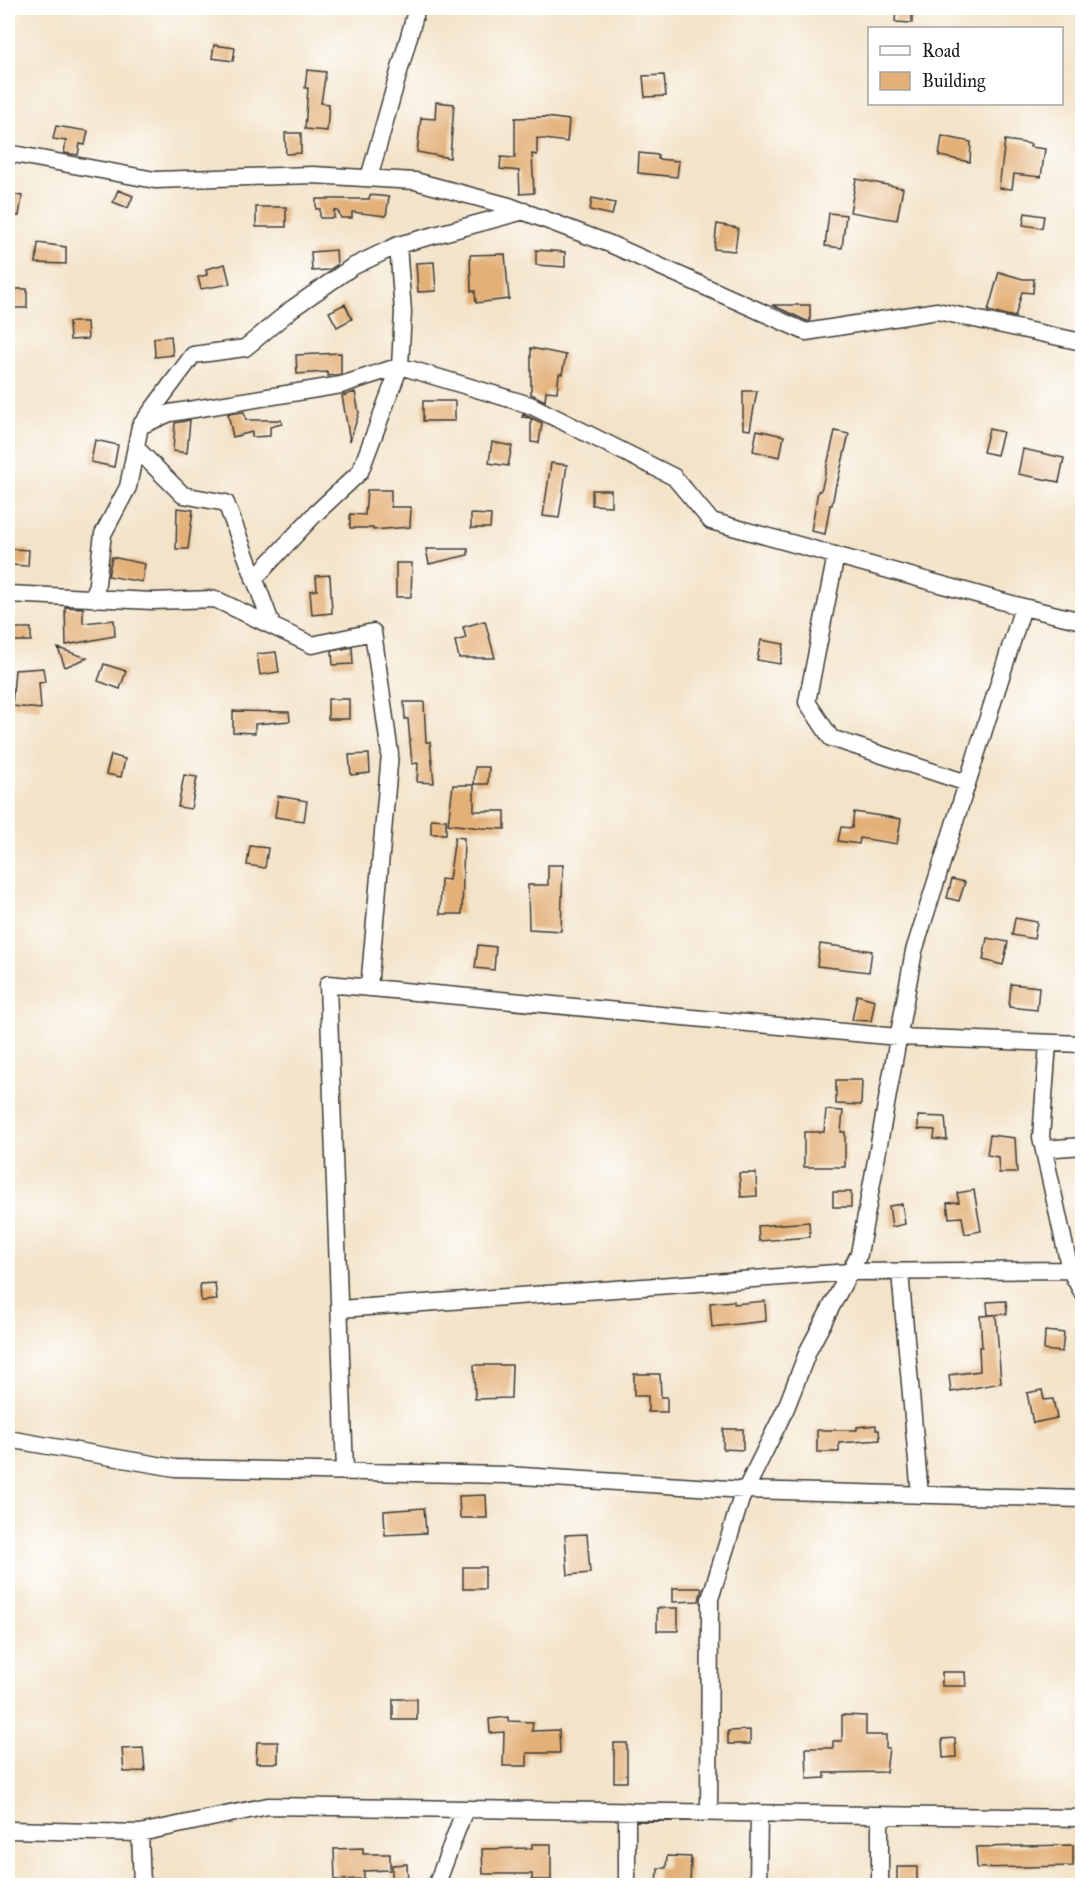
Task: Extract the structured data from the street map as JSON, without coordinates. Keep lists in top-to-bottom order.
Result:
{
  "legend": ["Road", "Building"]
}
